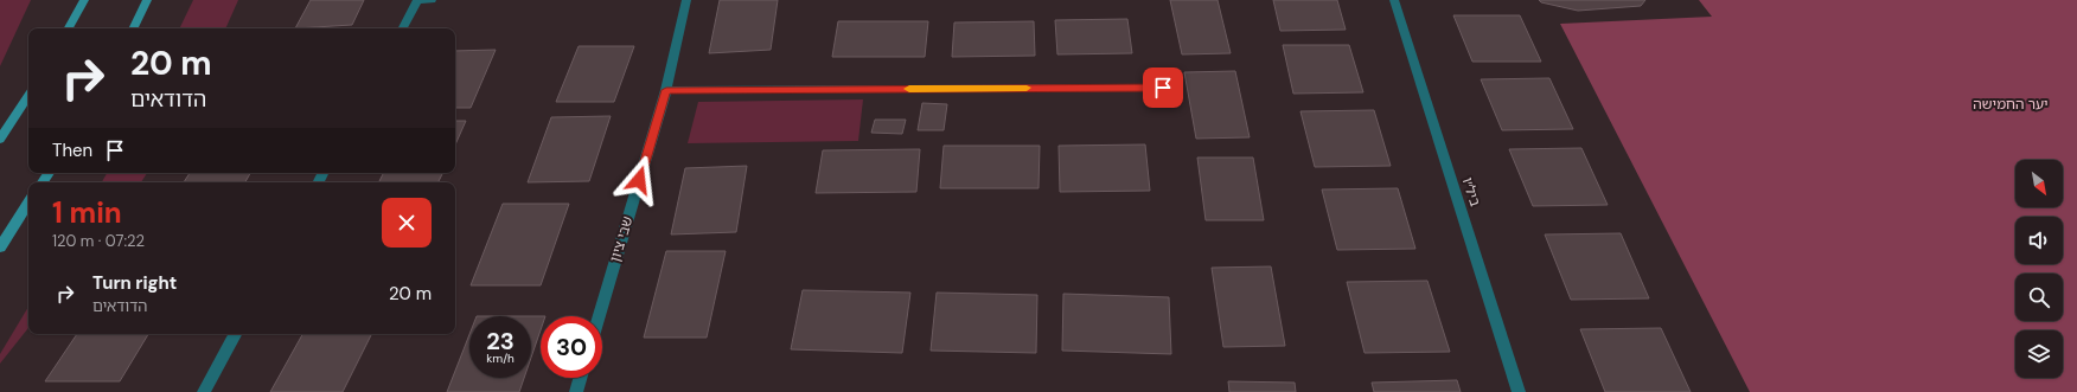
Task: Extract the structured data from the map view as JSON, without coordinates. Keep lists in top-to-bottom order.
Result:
{
  "streets": {
    "street": ["ביל״ו", "שבי ציון"]
  },
  "parks": ["יער החמישה"],
  "north": "bottom right",
  "page": {
    "turn": ["20 m", "הדודאים"],
    "then": "Then",
    "heading": ["1 min", "120 m · 07:22"],
    "list": [
      {
        "name": "Turn right",
        "note": "הדודאים",
        "value": "20 m"
      }
    ],
    "speed": "23 km/h",
    "limit": "30"
  }
}
